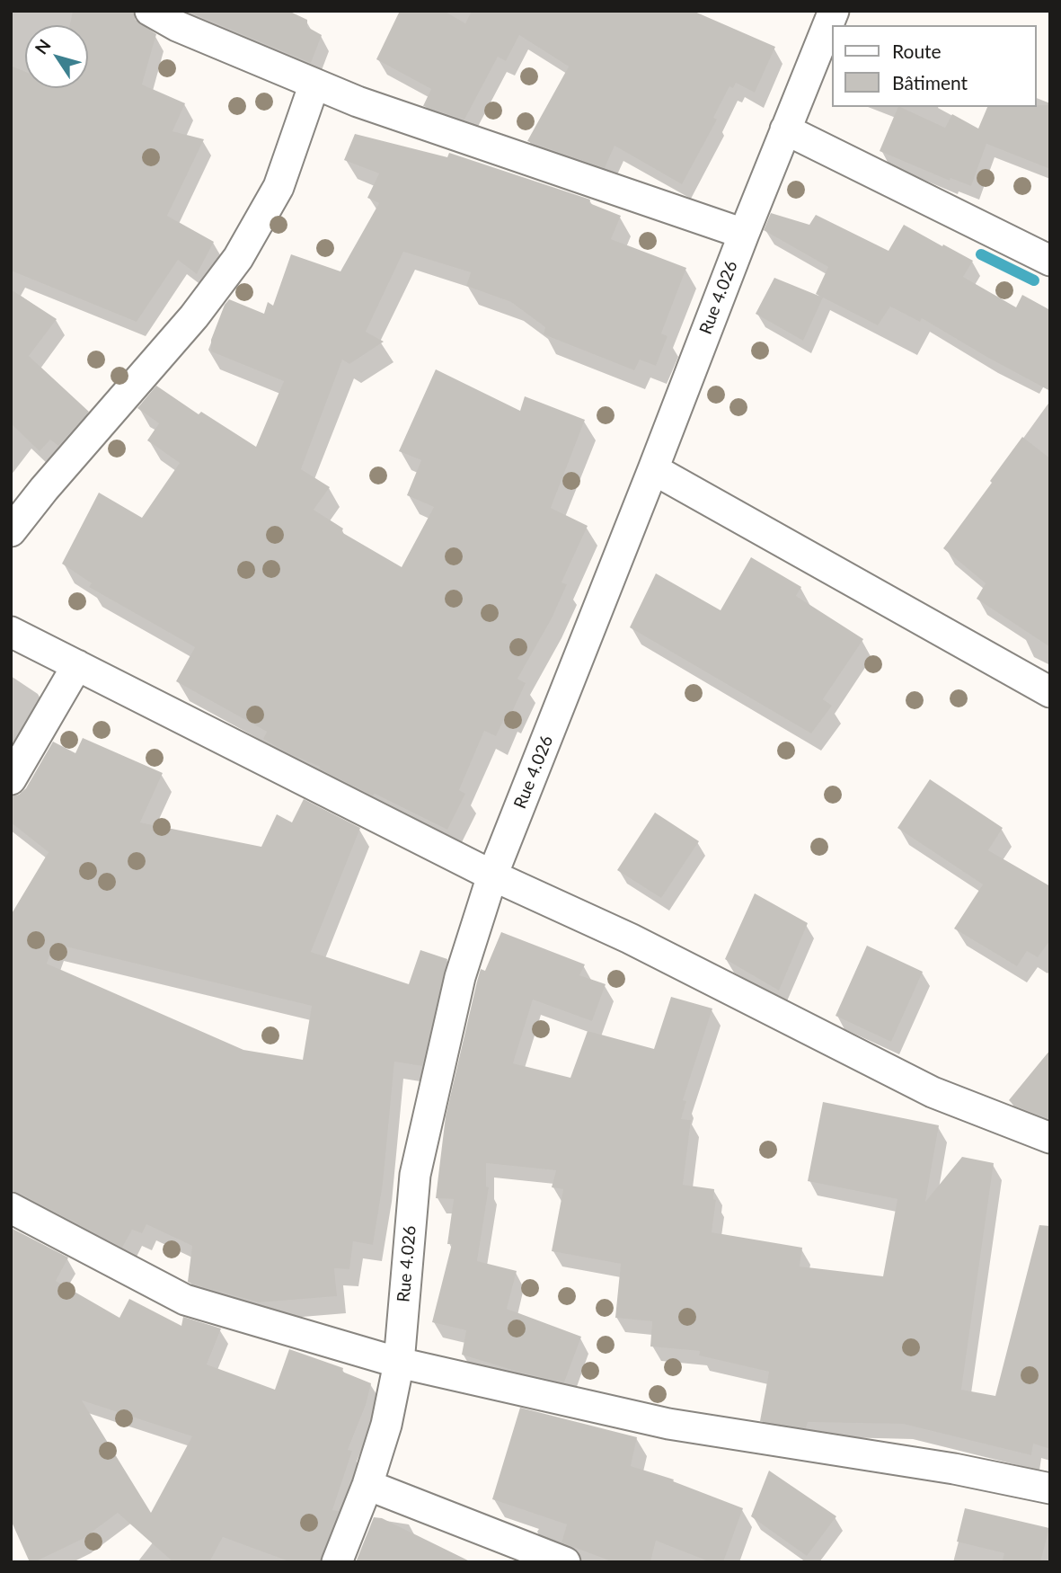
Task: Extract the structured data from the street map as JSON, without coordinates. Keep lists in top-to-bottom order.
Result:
{
  "streets": {
    "street": ["Rue 4.026"]
  },
  "legend": ["Route", "Bâtiment"],
  "north": "top left"
}
